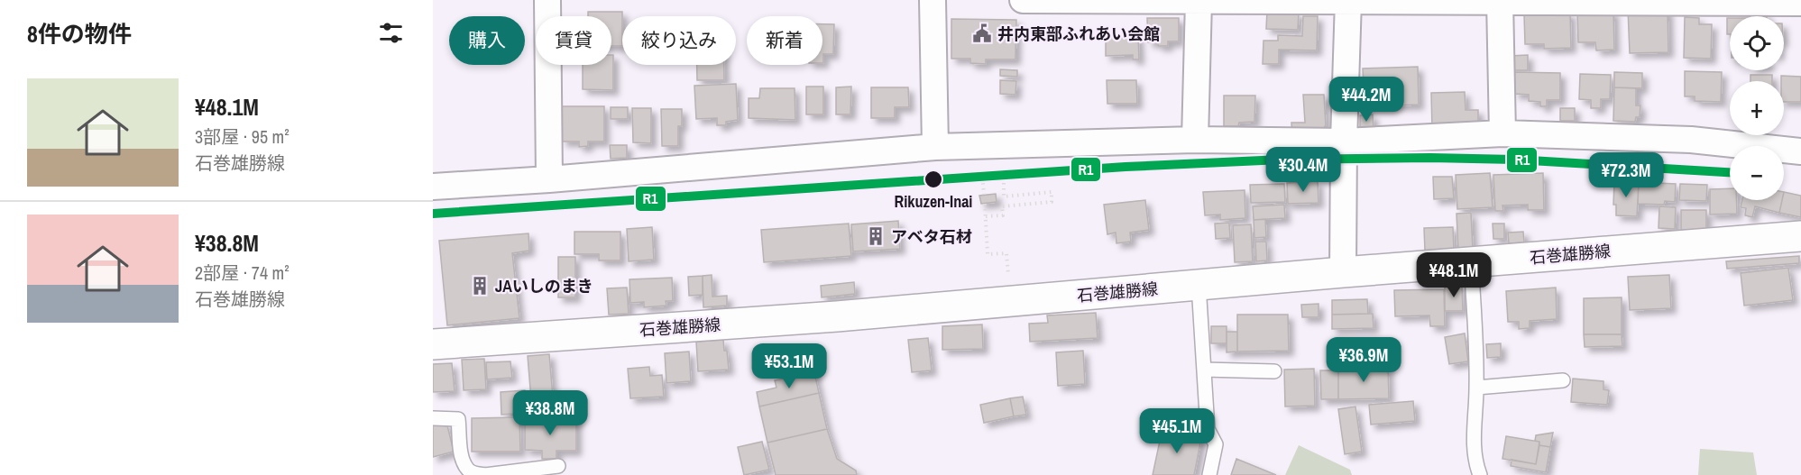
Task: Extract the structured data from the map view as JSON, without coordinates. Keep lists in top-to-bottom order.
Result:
{
  "streets": {
    "main road": ["石巻雄勝線"]
  },
  "places": {
    "public building": ["井内東部ふれあい会館"],
    "other": ["Rikuzen-Inai"],
    "building": ["アベタ石材", "JAいしのまき"]
  },
  "lines": ["transit line R1"],
  "page": {
    "heading": "8件の物件",
    "map_buttons": ["+", "−"],
    "chip": [
      "購入",
      "賃貸",
      "絞り込み",
      "新着"
    ],
    "list": [
      {
        "name": "¥48.1M",
        "note": "3部屋 · 95 m² · 石巻雄勝線"
      },
      {
        "name": "¥38.8M",
        "note": "2部屋 · 74 m² · 石巻雄勝線"
      }
    ],
    "price": [
      "¥44.2M",
      "¥30.4M",
      "¥72.3M",
      "¥48.1M",
      "¥36.9M",
      "¥53.1M",
      "¥38.8M",
      "¥45.1M"
    ]
  }
}
